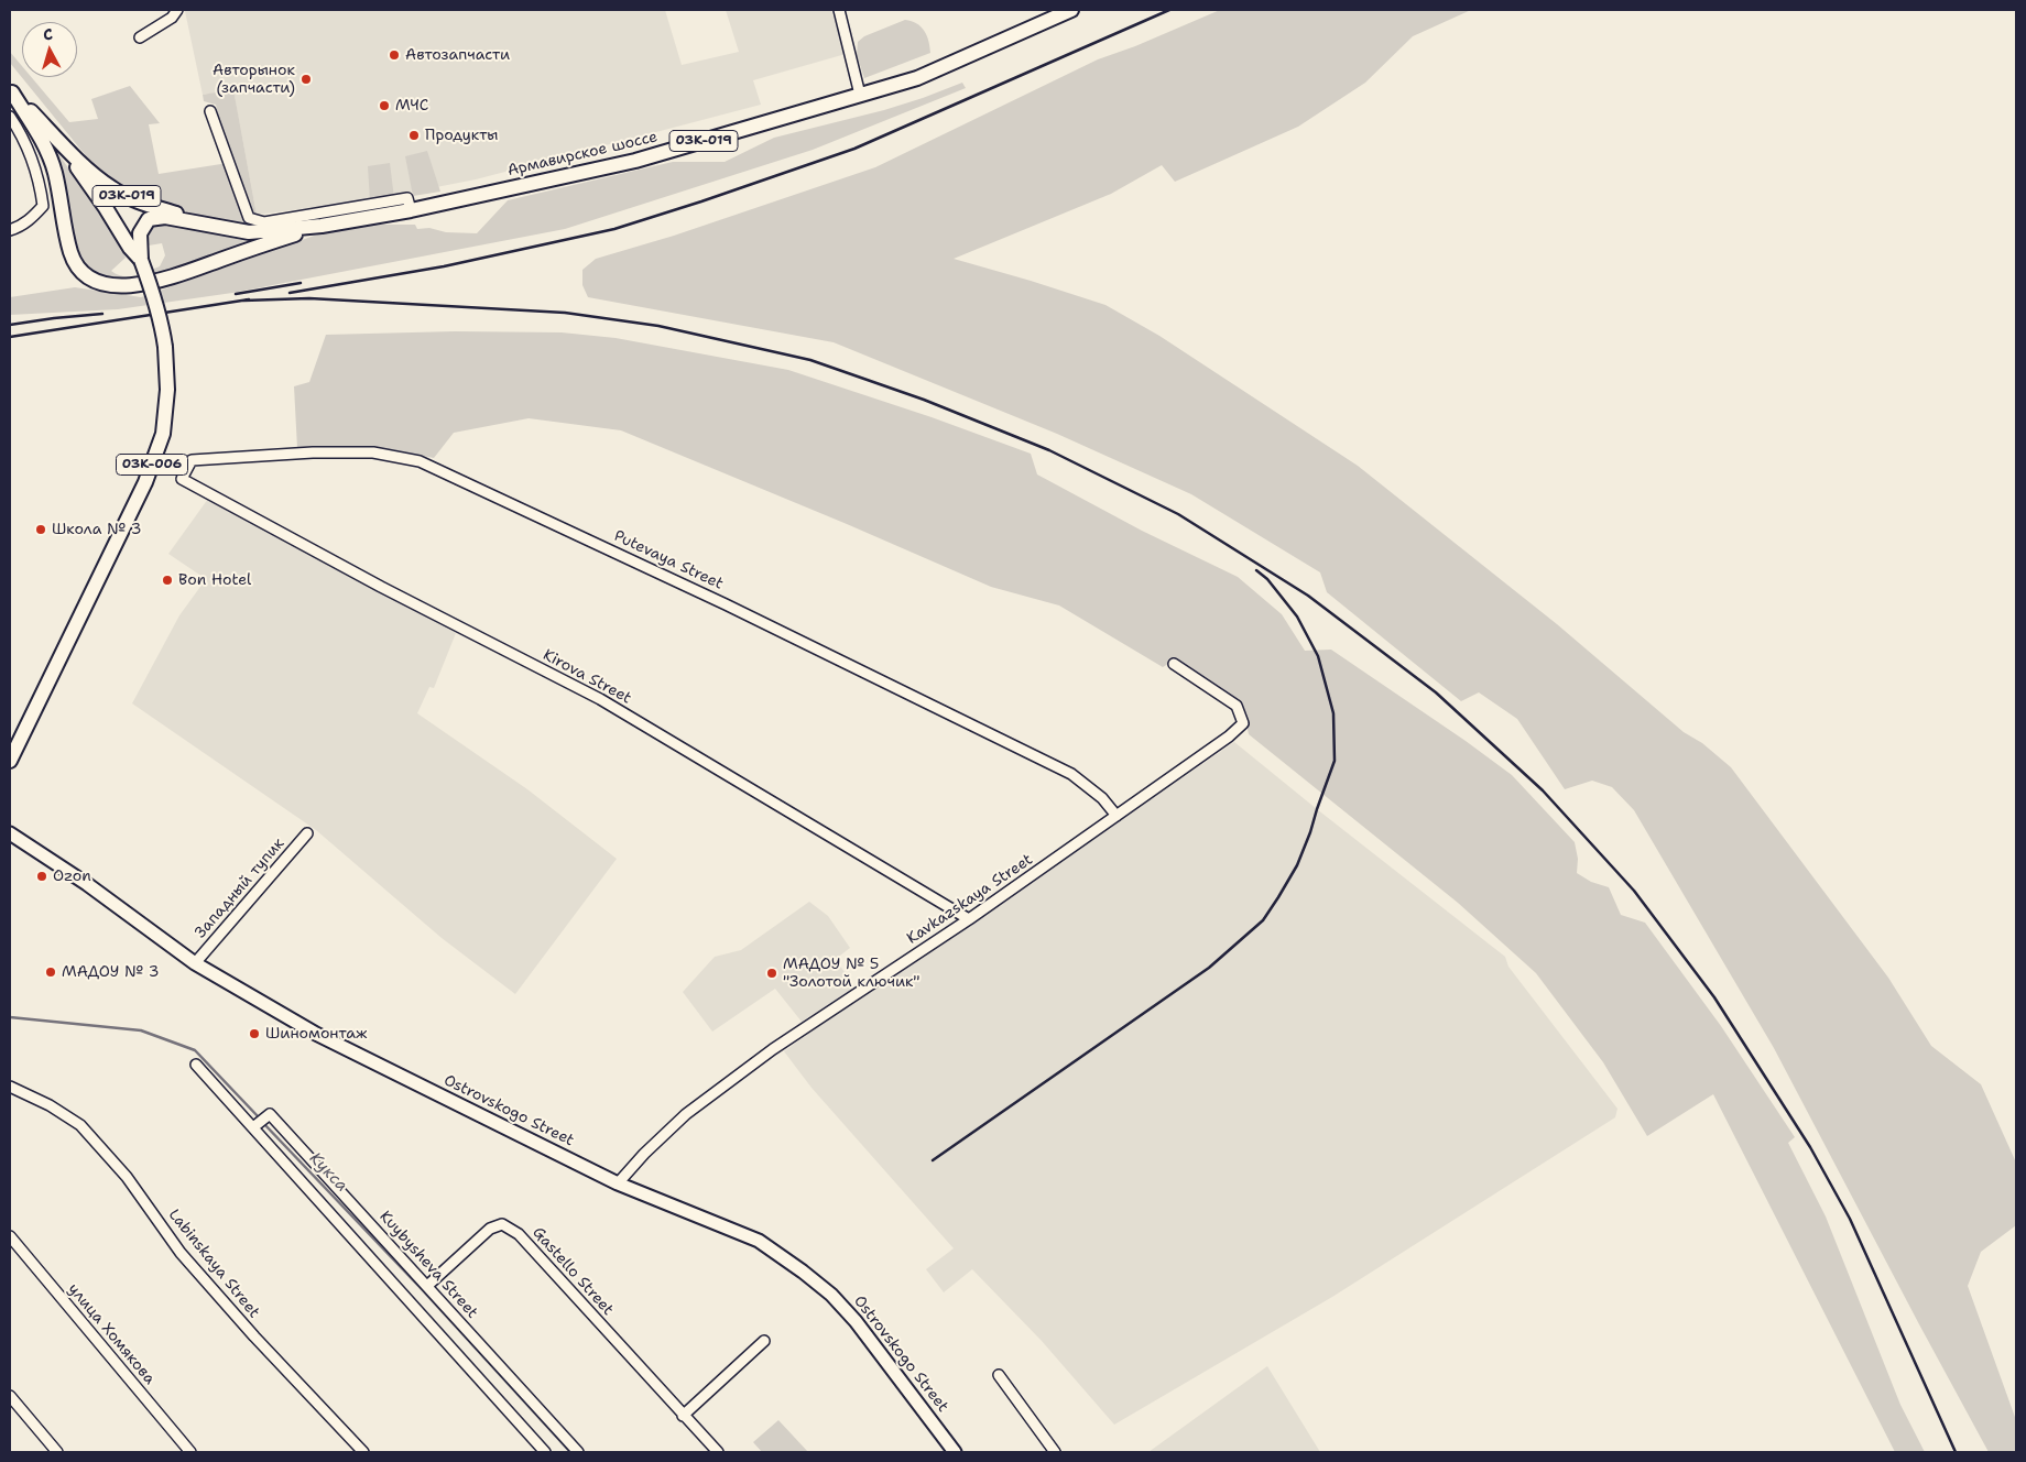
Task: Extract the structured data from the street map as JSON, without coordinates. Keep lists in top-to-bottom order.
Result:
{
  "streets": {
    "main road": ["03К-019", "Армавирское шоссе", "03К-006"],
    "street": [
      "Putevaya Street",
      "Kirova Street",
      "Западный тупик",
      "Kavkazskaya Street",
      "Ostrovskogo Street",
      "Labinskaya Street",
      "Kuybysheva Street",
      "Gastello Street",
      "улица Хомякова"
    ]
  },
  "crossings": [
    ["03К-019", "Армавирское шоссе"],
    ["03К-019", "03К-006"],
    ["Putevaya Street", "Kirova Street"],
    ["Putevaya Street", "Kavkazskaya Street"],
    ["Kirova Street", "Kavkazskaya Street"],
    ["Западный тупик", "Ostrovskogo Street"],
    ["Kavkazskaya Street", "Ostrovskogo Street"],
    ["Kuybysheva Street", "Gastello Street"]
  ],
  "water": ["Кукса"],
  "places": [
    "Автозапчасти",
    "Авторынок (запчасти)",
    "МЧС",
    "Продукты",
    "Школа № 3",
    "Bon Hotel",
    "Ozon",
    "МАДОУ № 3",
    "МАДОУ № 5 \"Золотой ключик\"",
    "Шиномонтаж"
  ],
  "north": "top"
}
